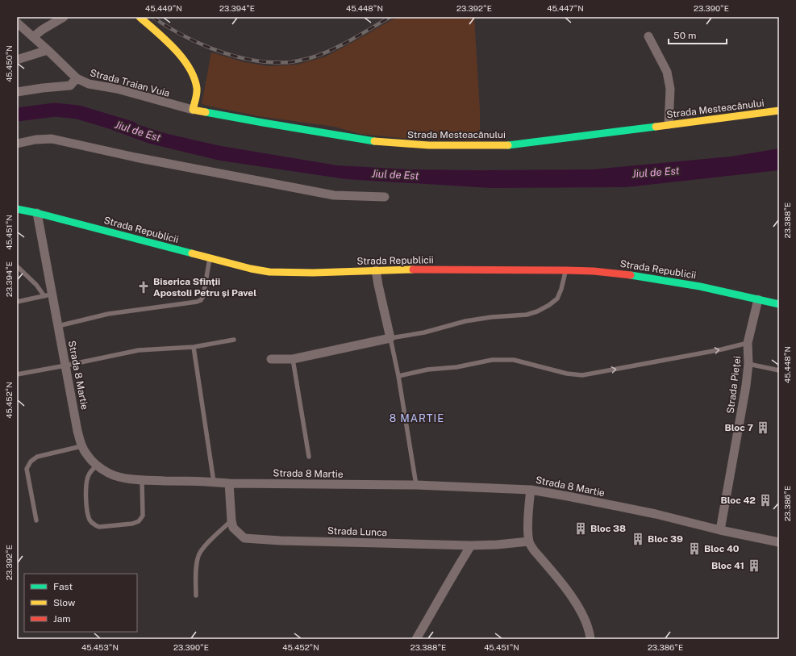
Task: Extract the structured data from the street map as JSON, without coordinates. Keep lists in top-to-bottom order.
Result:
{
  "streets": {
    "main road": ["Strada Mesteacănului", "Strada Republicii"],
    "street": [
      "Strada Traian Vuia",
      "Strada 8 Martie",
      "Strada Pieței",
      "Strada Lunca"
    ]
  },
  "crossings": [
    ["Strada Traian Vuia", "Strada Mesteacănului"],
    ["Strada Republicii", "Strada 8 Martie"],
    ["Strada Republicii", "Strada Pieței"],
    ["Strada 8 Martie", "Strada Pieței"],
    ["Strada 8 Martie", "Strada Lunca"]
  ],
  "districts": ["8 MARTIE"],
  "water": ["Jiul de Est"],
  "places": {
    "church": ["Biserica Sfinții Apostoli Petru și Pavel"],
    "building": [
      "Bloc 7",
      "Bloc 42",
      "Bloc 38",
      "Bloc 39",
      "Bloc 40",
      "Bloc 41"
    ]
  },
  "legend": ["Fast", "Slow", "Jam"],
  "scale_bar": "50 m",
  "coordinates": [
    "45.449°N",
    "23.394°E",
    "45.448°N",
    "23.392°E",
    "45.447°N",
    "23.390°E",
    "45.450°N",
    "23.388°E",
    "45.451°N",
    "45.452°N",
    "23.386°E",
    "45.453°N"
  ]
}
